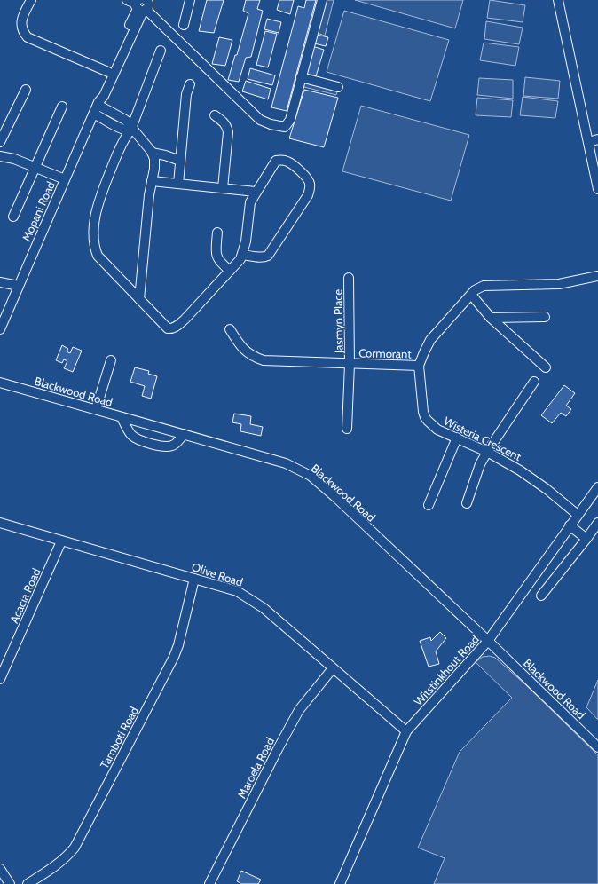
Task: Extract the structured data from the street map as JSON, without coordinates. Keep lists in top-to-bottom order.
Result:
{
  "streets": {
    "street": [
      "Mopani Road",
      "Jasmyn Place",
      "Cormorant",
      "Blackwood Road",
      "Wisteria Crescent",
      "Olive Road",
      "Acacia Road",
      "Witstinkhout Road",
      "Tamboti Road",
      "Maroela Road"
    ]
  },
  "crossings": [
    ["Jasmyn Place", "Cormorant"],
    ["Cormorant", "Wisteria Crescent"],
    ["Blackwood Road", "Witstinkhout Road"],
    ["Wisteria Crescent", "Witstinkhout Road"],
    ["Olive Road", "Acacia Road"],
    ["Olive Road", "Witstinkhout Road"],
    ["Olive Road", "Tamboti Road"],
    ["Olive Road", "Maroela Road"]
  ]
}
